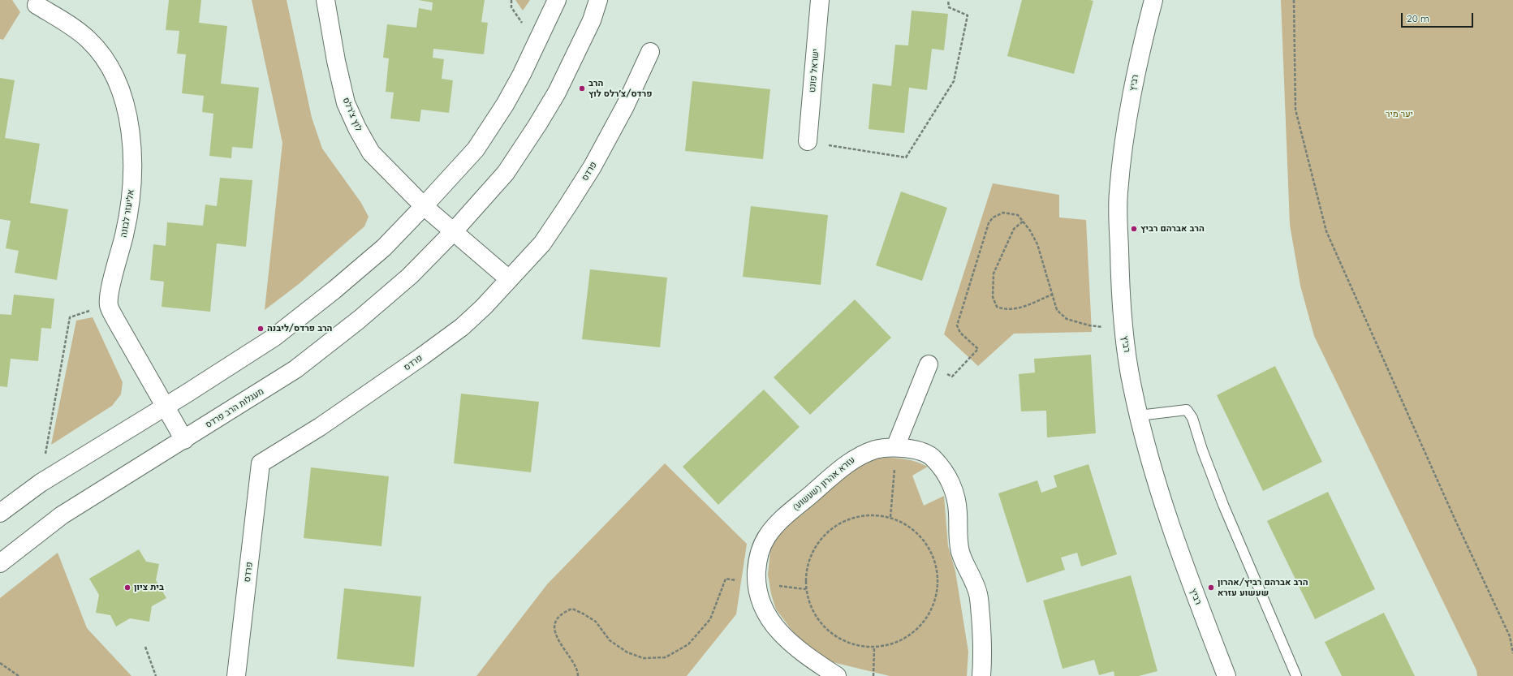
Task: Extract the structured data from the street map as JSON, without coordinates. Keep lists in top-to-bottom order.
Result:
{
  "streets": {
    "street": [
      "ישראל פונט",
      "רביץ",
      "לוץ צ'רלס",
      "פרדס",
      "אליעזר לבונה",
      "מעגלות הרב פרדס",
      "עזרא אהרון (שעשוע)"
    ]
  },
  "crossings": [
    ["לוץ צ'רלס", "פרדס"],
    ["לוץ צ'רלס", "מעגלות הרב פרדס"]
  ],
  "parks": ["יער מיר"],
  "places": [
    "הרב פרדס/צ׳רלס לוץ",
    "הרב אברהם רביץ",
    "הרב פרדס/ליבנה",
    "בית ציון",
    "הרב אברהם רביץ/אהרון שעשוע עזרא"
  ],
  "scale_bar": "20 m"
}
